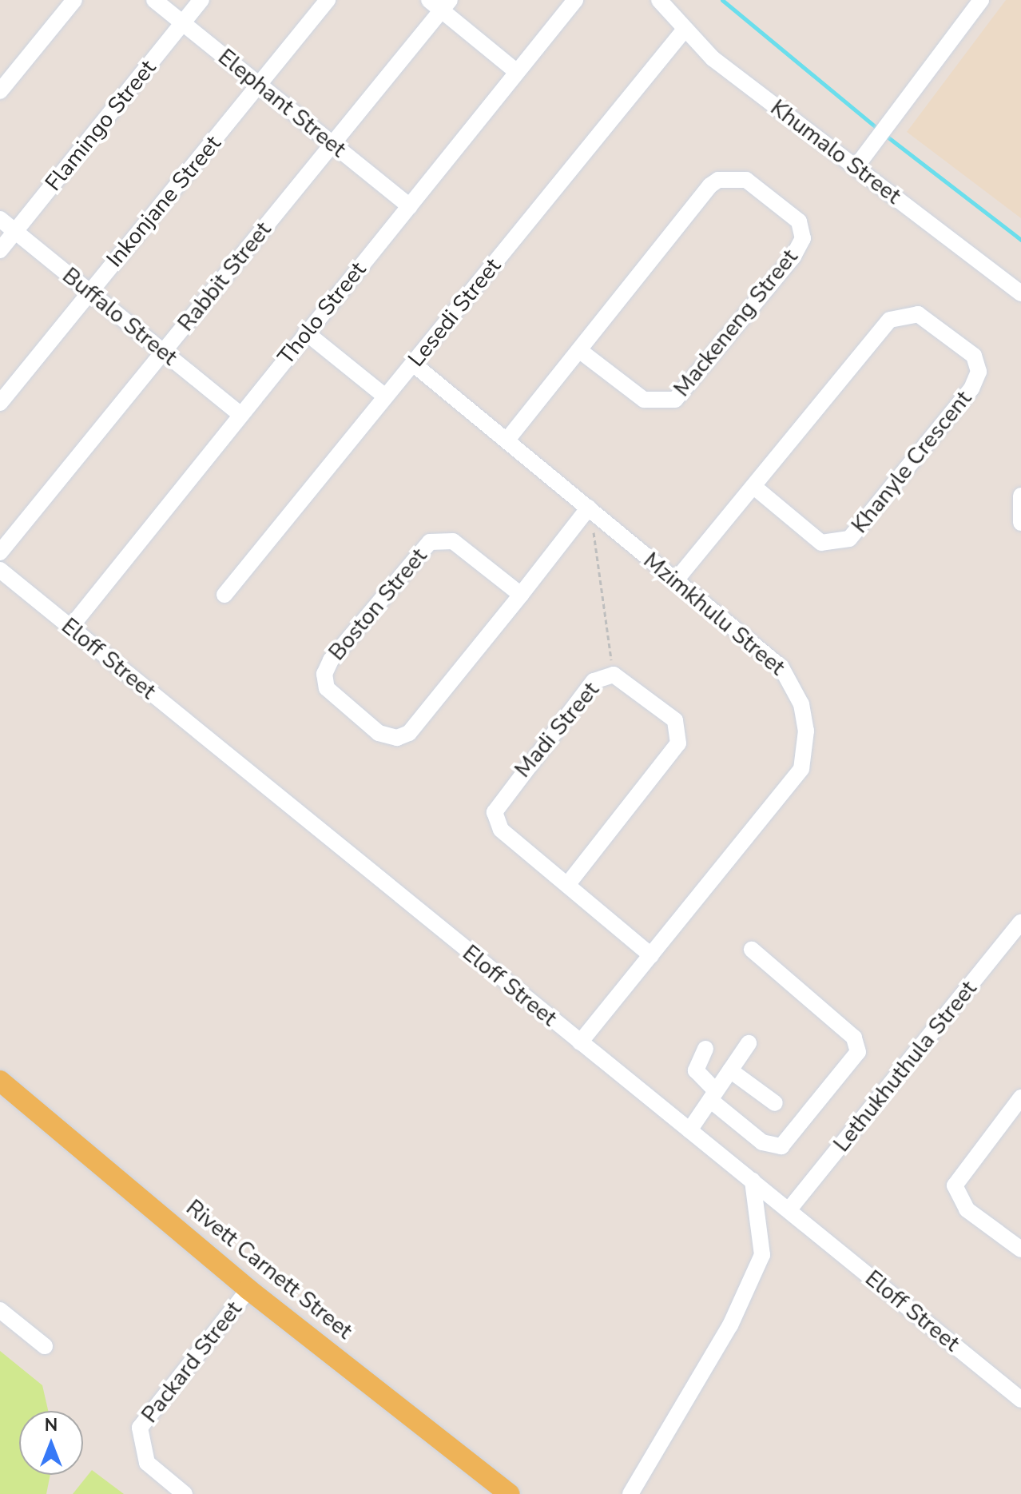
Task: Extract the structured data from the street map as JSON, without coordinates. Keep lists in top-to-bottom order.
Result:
{
  "streets": {
    "main road": ["Rivett Carnett Street"],
    "street": [
      "Elephant Street",
      "Flamingo Street",
      "Khumalo Street",
      "Inkonjane Street",
      "Rabbit Street",
      "Lesedi Street",
      "Tholo Street",
      "Buffalo Street",
      "Mackeneng Street",
      "Khanyle Crescent",
      "Boston Street",
      "Mzimkhulu Street",
      "Eloff Street",
      "Madi Street",
      "Lethukhuthula Street",
      "Packard Street"
    ]
  },
  "crossings": [
    ["Elephant Street", "Flamingo Street"],
    ["Elephant Street", "Inkonjane Street"],
    ["Elephant Street", "Rabbit Street"],
    ["Elephant Street", "Tholo Street"],
    ["Flamingo Street", "Buffalo Street"],
    ["Khumalo Street", "Lesedi Street"],
    ["Inkonjane Street", "Buffalo Street"],
    ["Rabbit Street", "Buffalo Street"],
    ["Lesedi Street", "Mzimkhulu Street"],
    ["Tholo Street", "Buffalo Street"],
    ["Tholo Street", "Eloff Street"],
    ["Mackeneng Street", "Mzimkhulu Street"],
    ["Khanyle Crescent", "Mzimkhulu Street"],
    ["Boston Street", "Mzimkhulu Street"],
    ["Mzimkhulu Street", "Eloff Street"],
    ["Mzimkhulu Street", "Madi Street"],
    ["Eloff Street", "Lethukhuthula Street"],
    ["Rivett Carnett Street", "Packard Street"]
  ],
  "north": "top"
}
